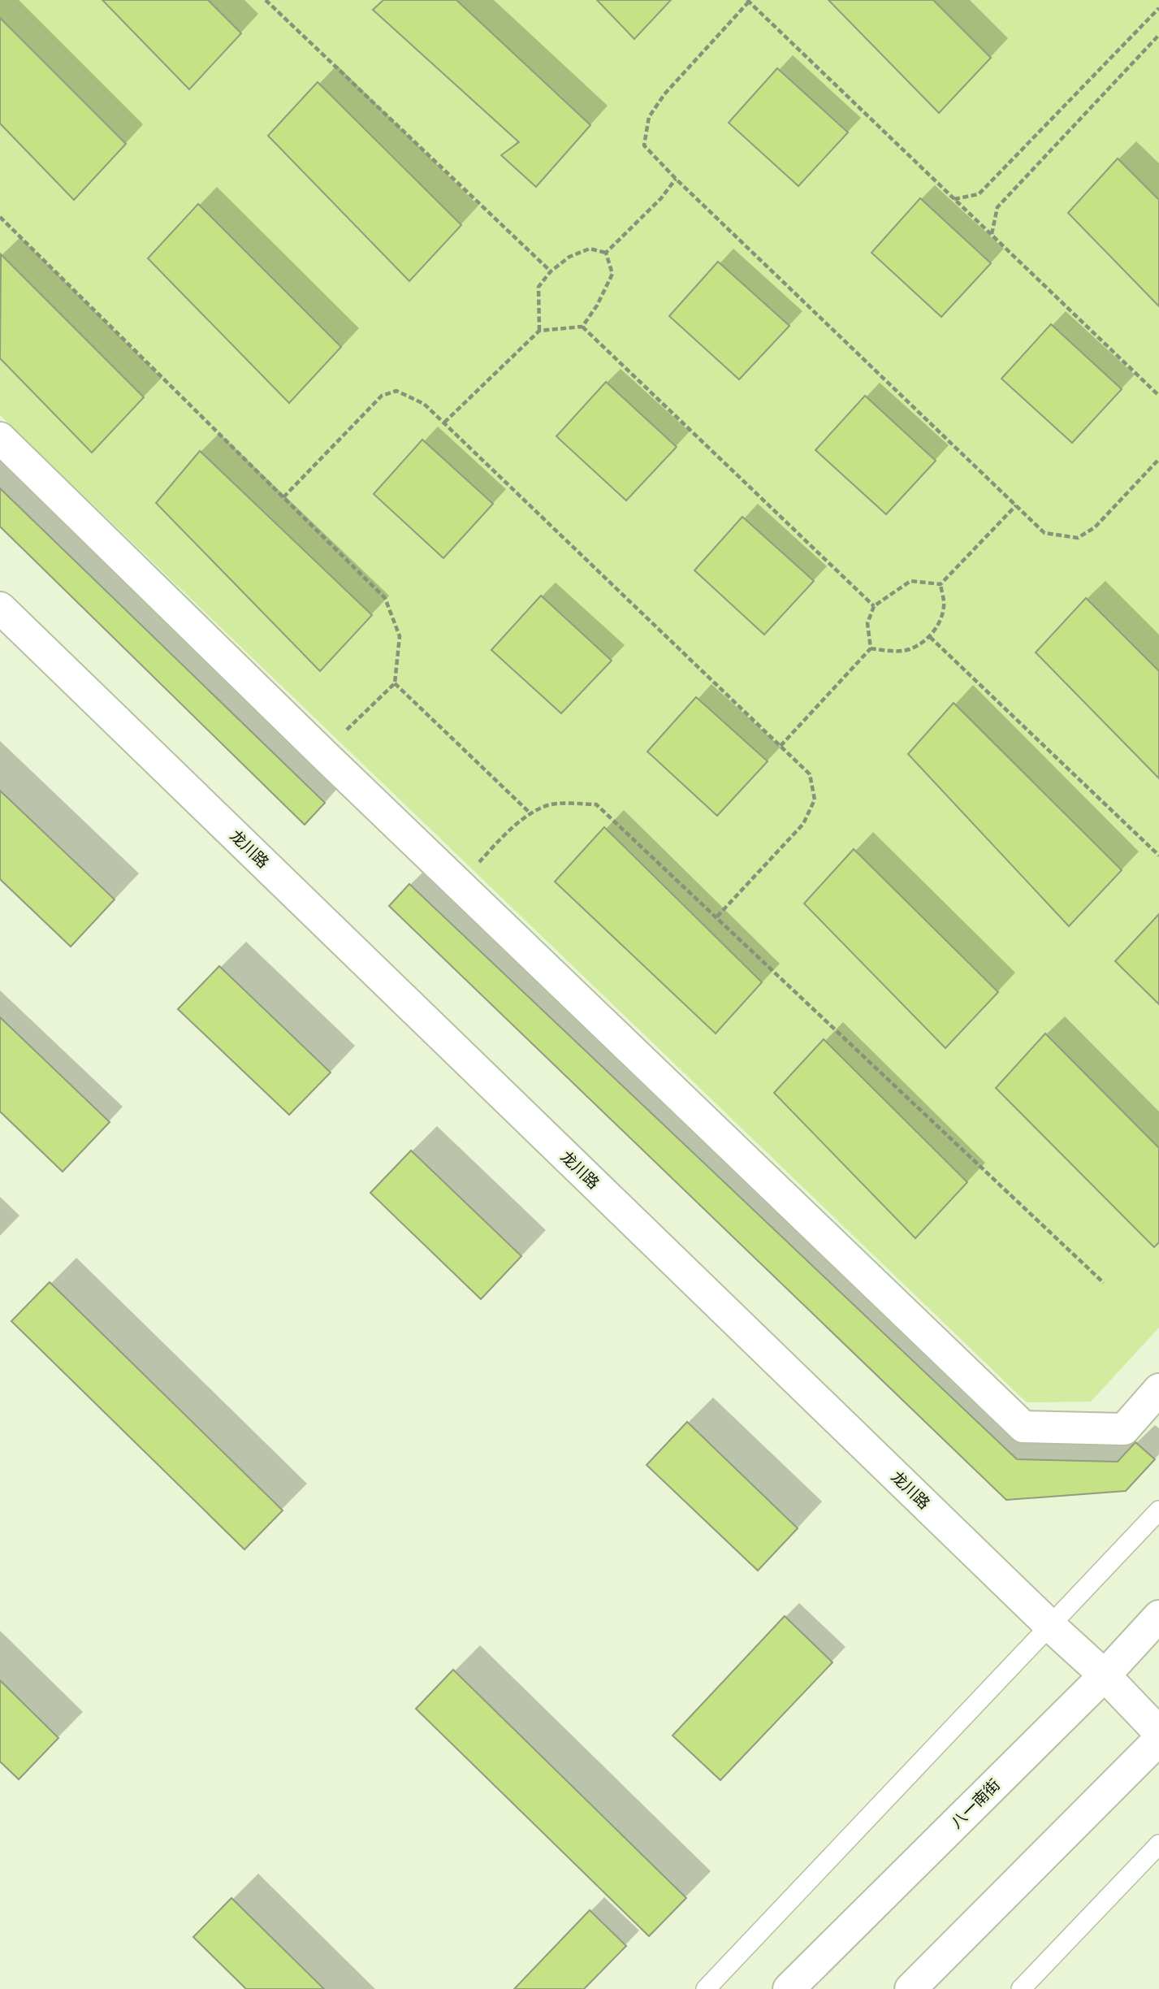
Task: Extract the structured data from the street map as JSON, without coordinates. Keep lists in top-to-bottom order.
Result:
{
  "streets": {
    "street": ["龙川路", "八一南街"]
  },
  "crossings": [
    ["龙川路", "八一南街"]
  ]
}
